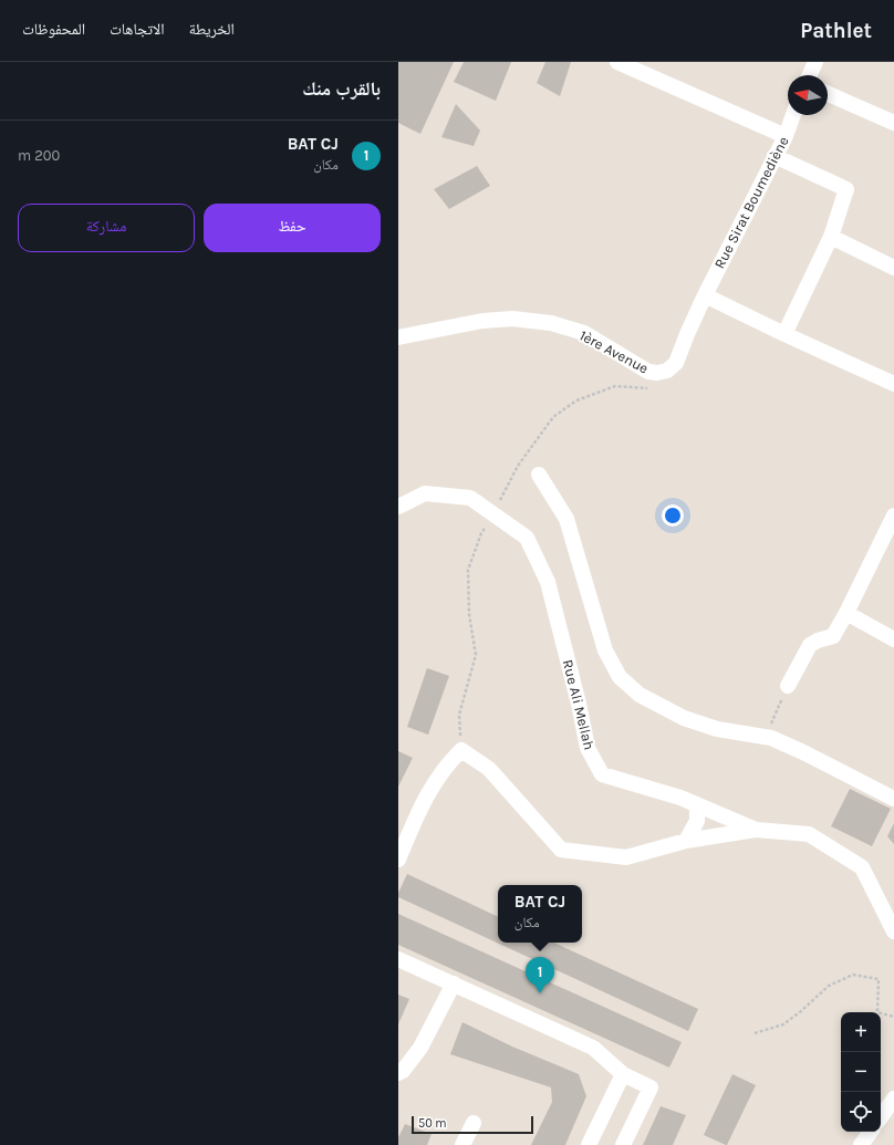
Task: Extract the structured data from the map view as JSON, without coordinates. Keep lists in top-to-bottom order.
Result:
{
  "streets": {
    "street": ["Rue Sirat Boumediène", "1ère Avenue", "Rue Ali Mellah"]
  },
  "crossings": [
    ["Rue Sirat Boumediène", "1ère Avenue"]
  ],
  "scale_bar": "50 m",
  "north": "left",
  "page": {
    "header": "Pathlet",
    "nav": ["الخريطة", "الاتجاهات", "المحفوظات"],
    "heading": "بالقرب منك",
    "list": [
      {
        "mark": "1",
        "name": "BAT CJ",
        "note": "مكان",
        "value": "200 m"
      }
    ],
    "buttons": ["حفظ", "مشاركة"],
    "popup": ["BAT CJ", "مكان"],
    "pins": "1",
    "map_buttons": ["+", "−"],
    "scale": "50 m"
  }
}
